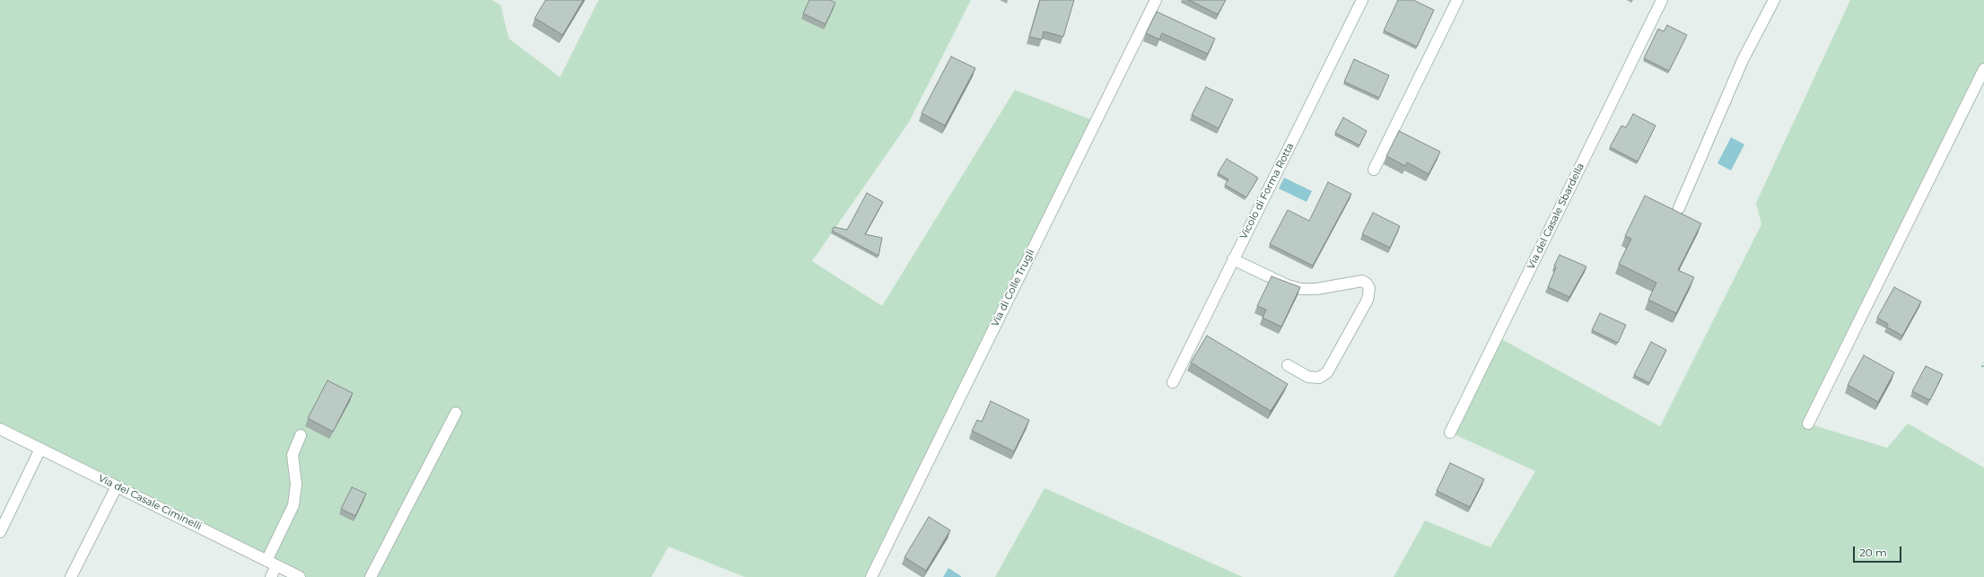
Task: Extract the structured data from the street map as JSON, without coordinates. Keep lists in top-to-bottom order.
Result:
{
  "streets": {
    "street": [
      "Vicolo di Forma Rotta",
      "Via del Casale Sbardella",
      "Via di Colle Trugli",
      "Via del Casale Ciminelli"
    ]
  },
  "scale_bar": "20 m"
}
